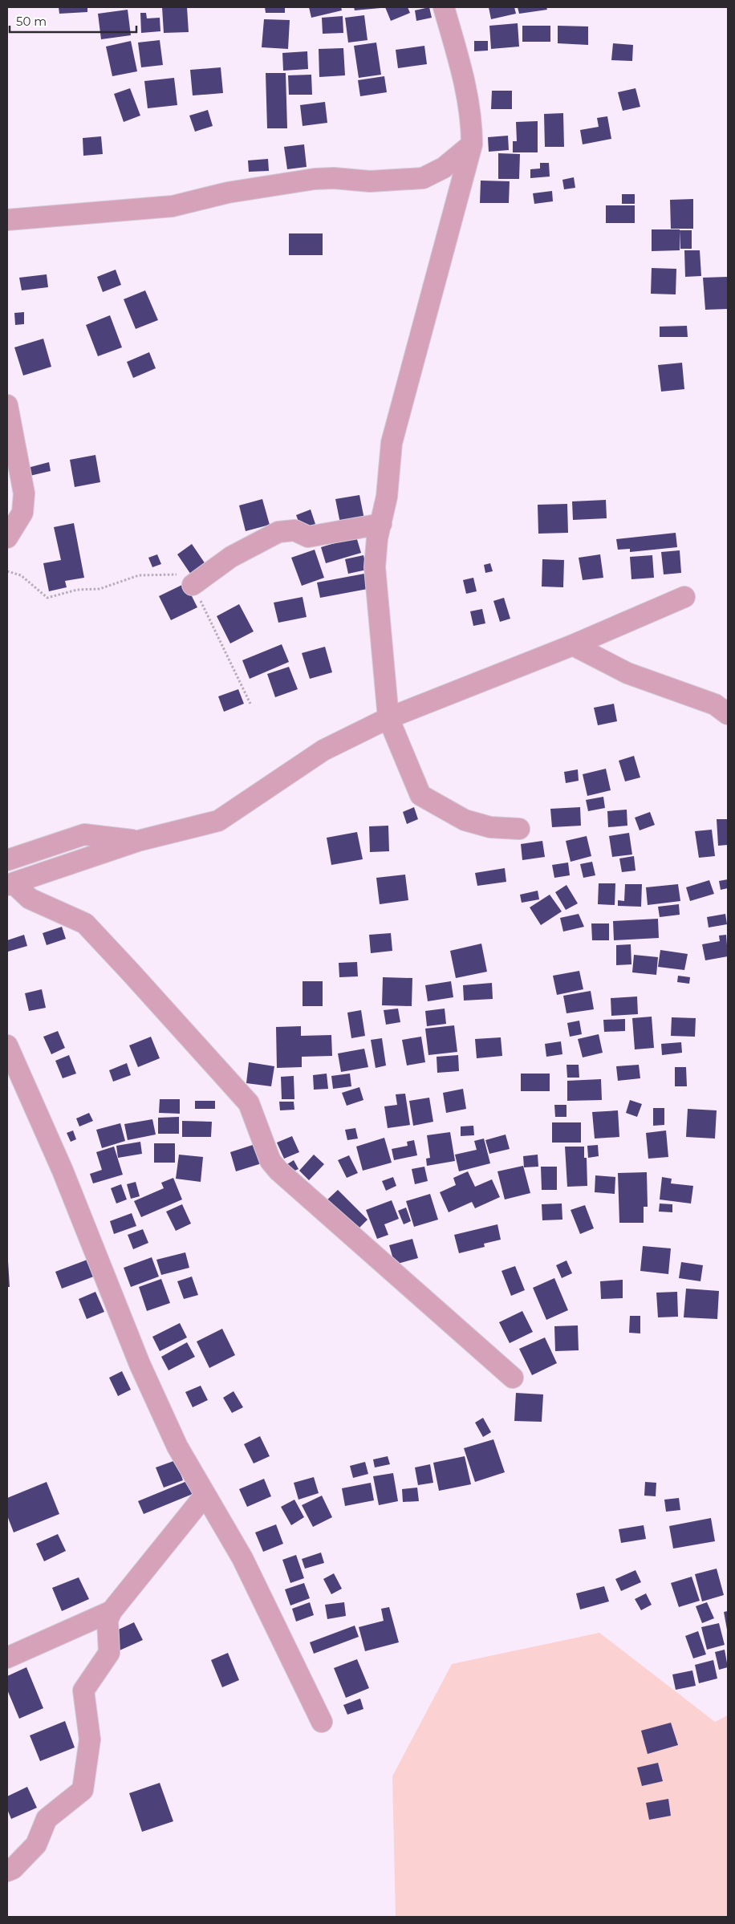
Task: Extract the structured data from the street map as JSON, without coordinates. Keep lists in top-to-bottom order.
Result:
{
  "scale_bar": "50 m"
}
